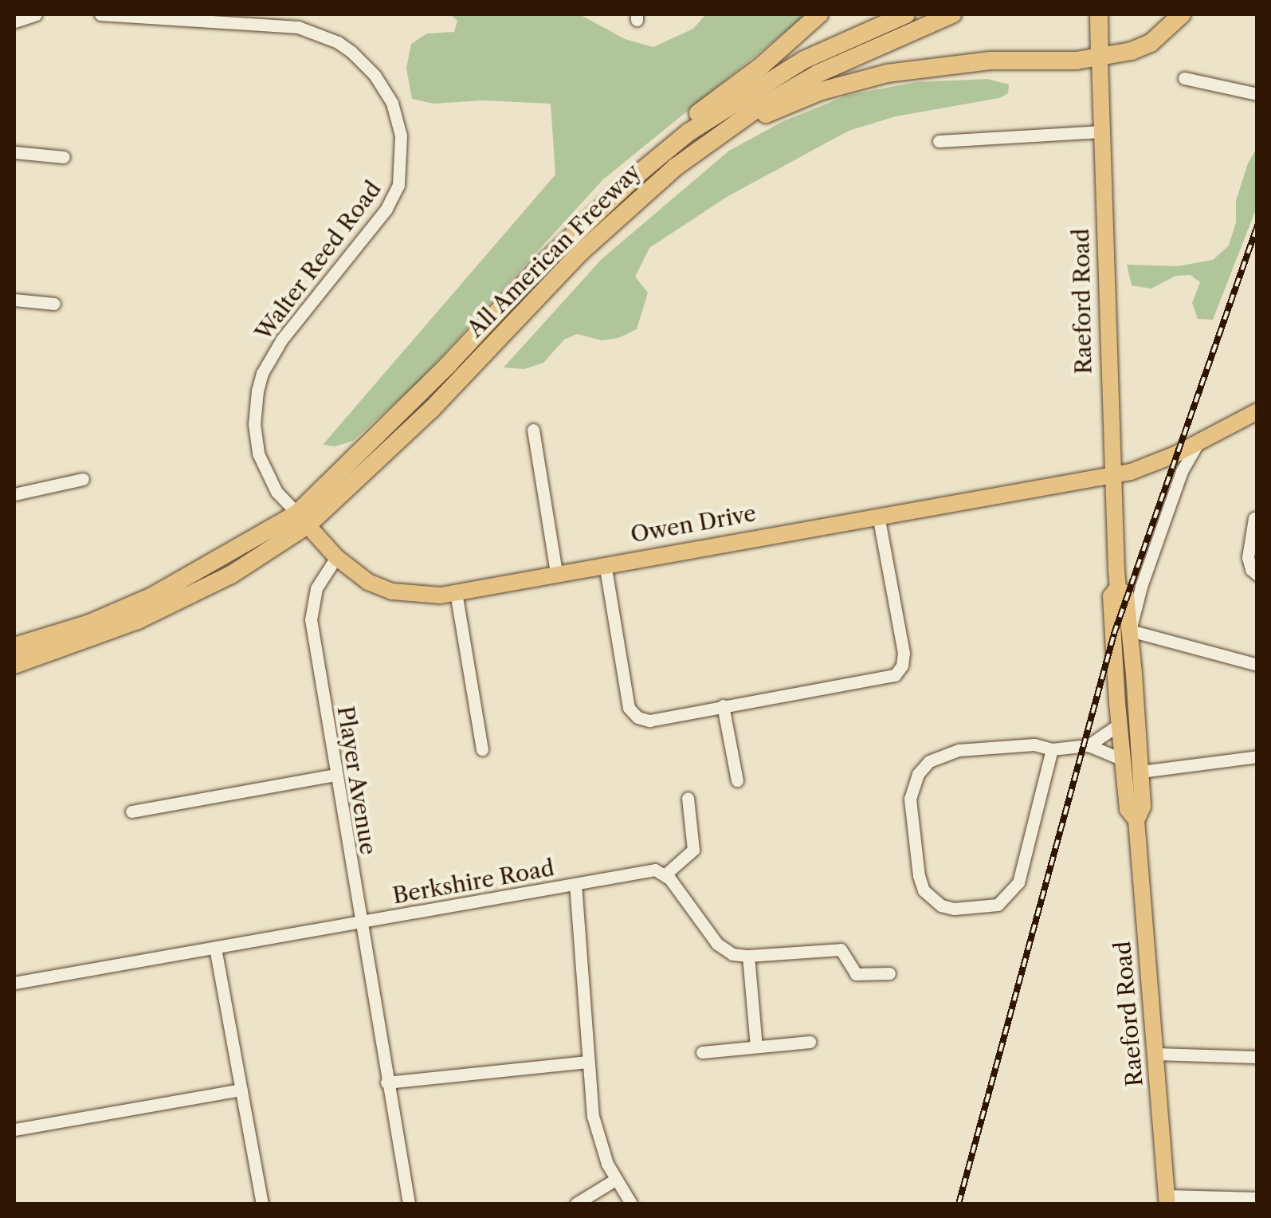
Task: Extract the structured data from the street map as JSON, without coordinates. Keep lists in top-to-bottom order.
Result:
{
  "streets": {
    "highway": ["All American Freeway", "Raeford Road"],
    "main road": ["Owen Drive"],
    "street": ["Walter Reed Road", "Player Avenue", "Berkshire Road"]
  },
  "crossings": [
    ["All American Freeway", "Walter Reed Road"],
    ["All American Freeway", "Owen Drive"],
    ["Walter Reed Road", "Owen Drive"],
    ["Raeford Road", "Owen Drive"],
    ["Owen Drive", "Player Avenue"],
    ["Player Avenue", "Berkshire Road"]
  ]
}
